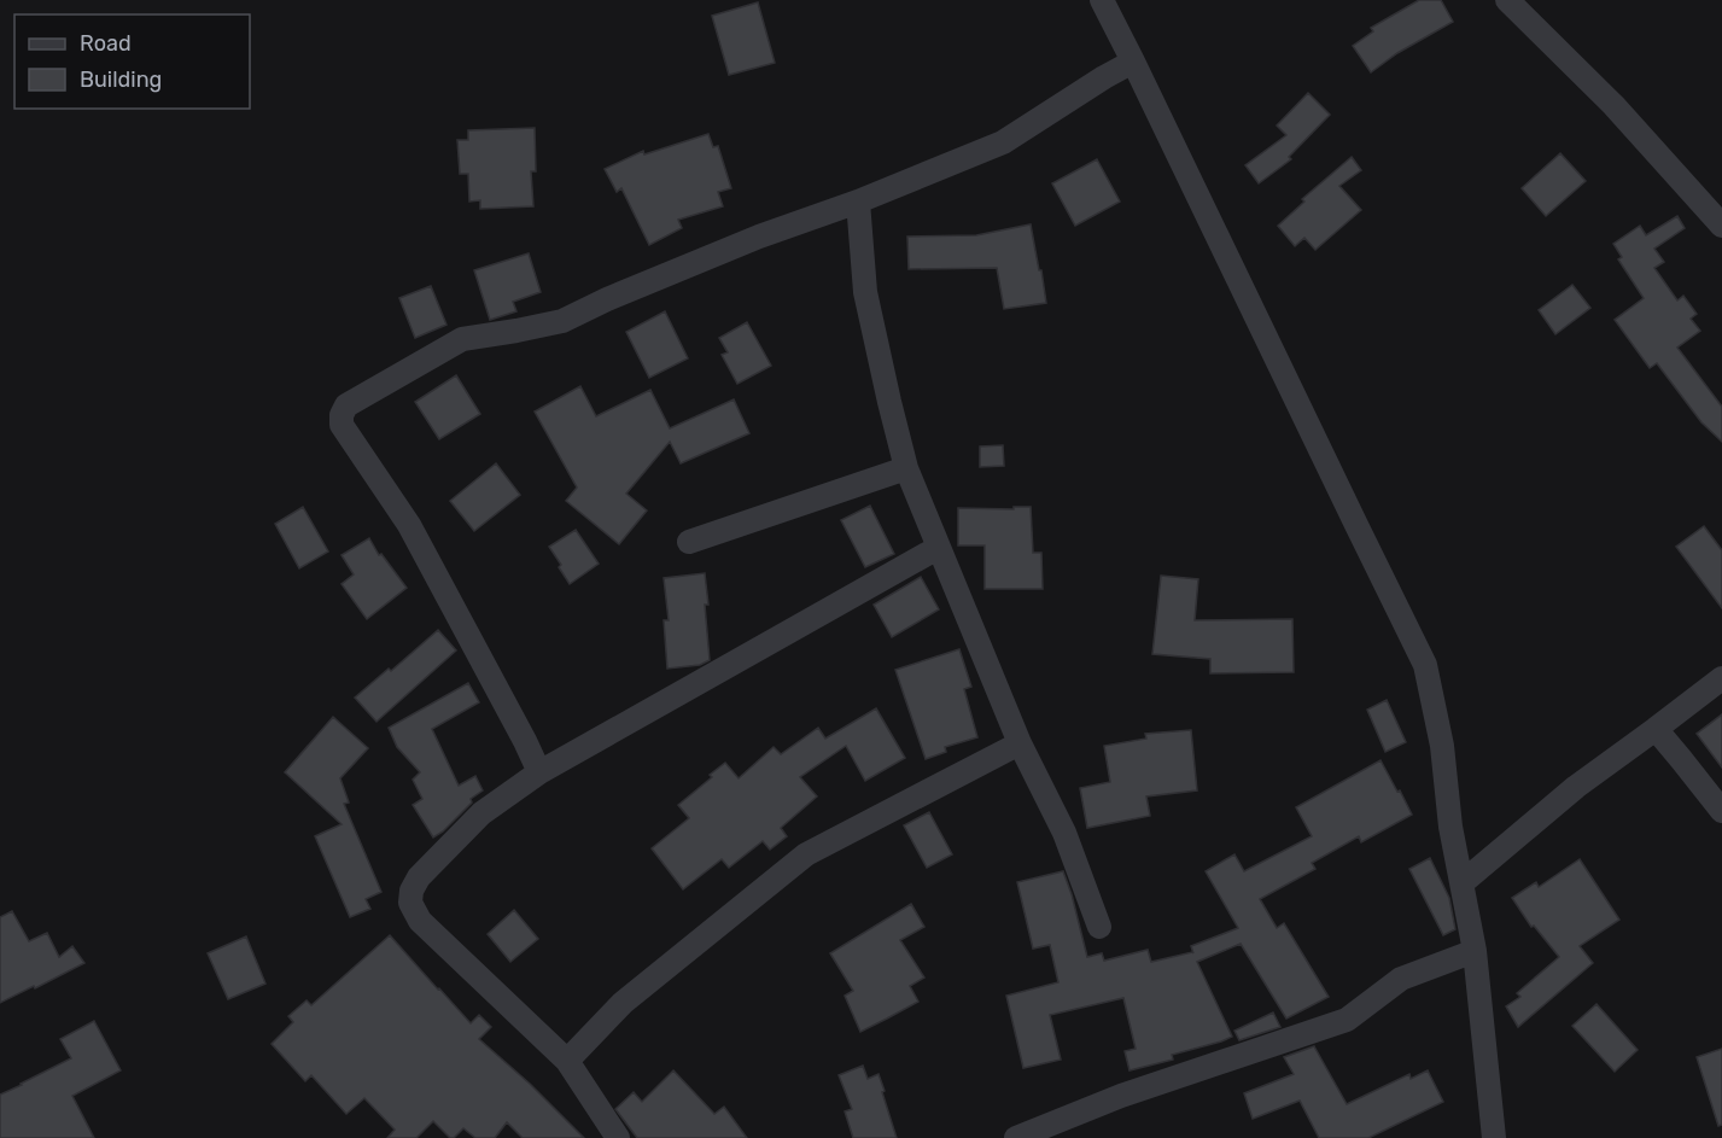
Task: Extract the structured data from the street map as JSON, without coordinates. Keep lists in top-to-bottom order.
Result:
{
  "legend": ["Road", "Building"]
}
